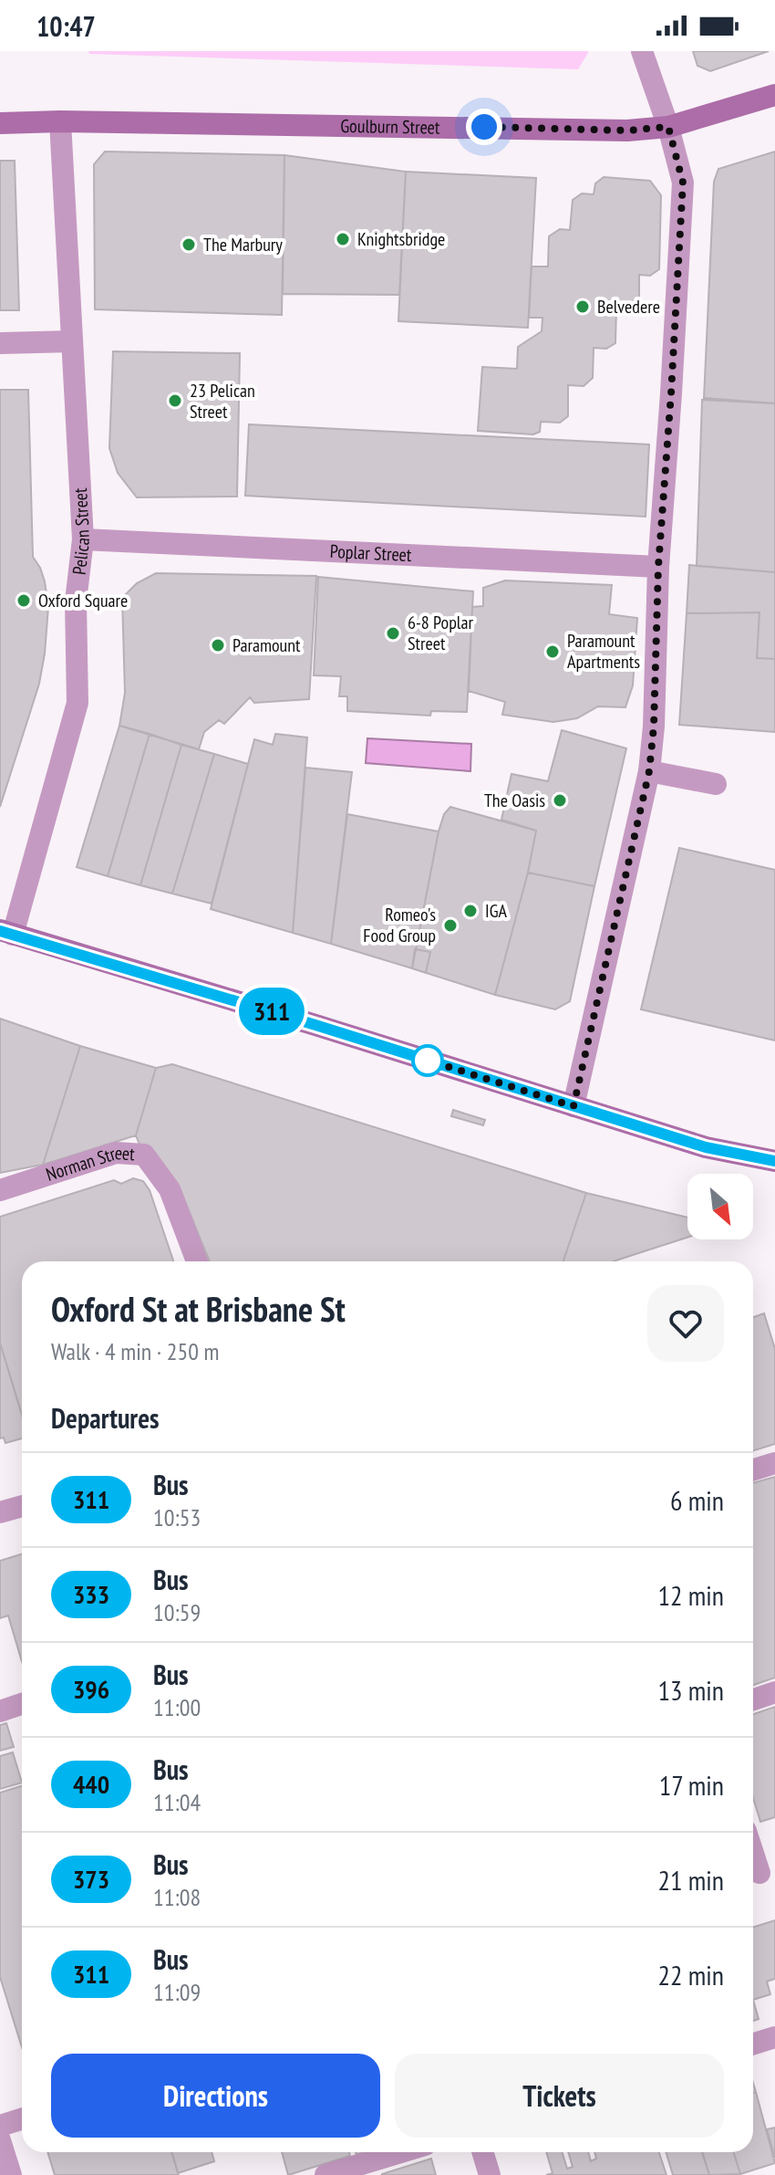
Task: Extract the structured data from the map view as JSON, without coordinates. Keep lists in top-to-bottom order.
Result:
{
  "streets": {
    "main road": ["Goulburn Street"],
    "street": ["Pelican Street", "Poplar Street", "Norman Street"]
  },
  "crossings": [
    ["Goulburn Street", "Pelican Street"],
    ["Pelican Street", "Poplar Street"]
  ],
  "places": [
    "Knightsbridge",
    "The Marbury",
    "Belvedere",
    "23 Pelican Street",
    "Oxford Square",
    "6-8 Poplar Street",
    "Paramount",
    "Paramount Apartments",
    "The Oasis",
    "IGA",
    "Romeo's Food Group"
  ],
  "lines": ["bus line 311"],
  "north": "bottom right",
  "page": {
    "status": "10:47",
    "on_map": "311",
    "heading": [
      ["Oxford St at Brisbane St", "Walk · 4 min · 250 m"],
      "Departures"
    ],
    "list": [
      {
        "mark": "311",
        "name": "Bus",
        "note": "10:53",
        "value": "6 min"
      },
      {
        "mark": "333",
        "name": "Bus",
        "note": "10:59",
        "value": "12 min"
      },
      {
        "mark": "396",
        "name": "Bus",
        "note": "11:00",
        "value": "13 min"
      },
      {
        "mark": "440",
        "name": "Bus",
        "note": "11:04",
        "value": "17 min"
      },
      {
        "mark": "373",
        "name": "Bus",
        "note": "11:08",
        "value": "21 min"
      },
      {
        "mark": "311",
        "name": "Bus",
        "note": "11:09",
        "value": "22 min"
      }
    ],
    "buttons": ["Directions", "Tickets"]
  }
}
